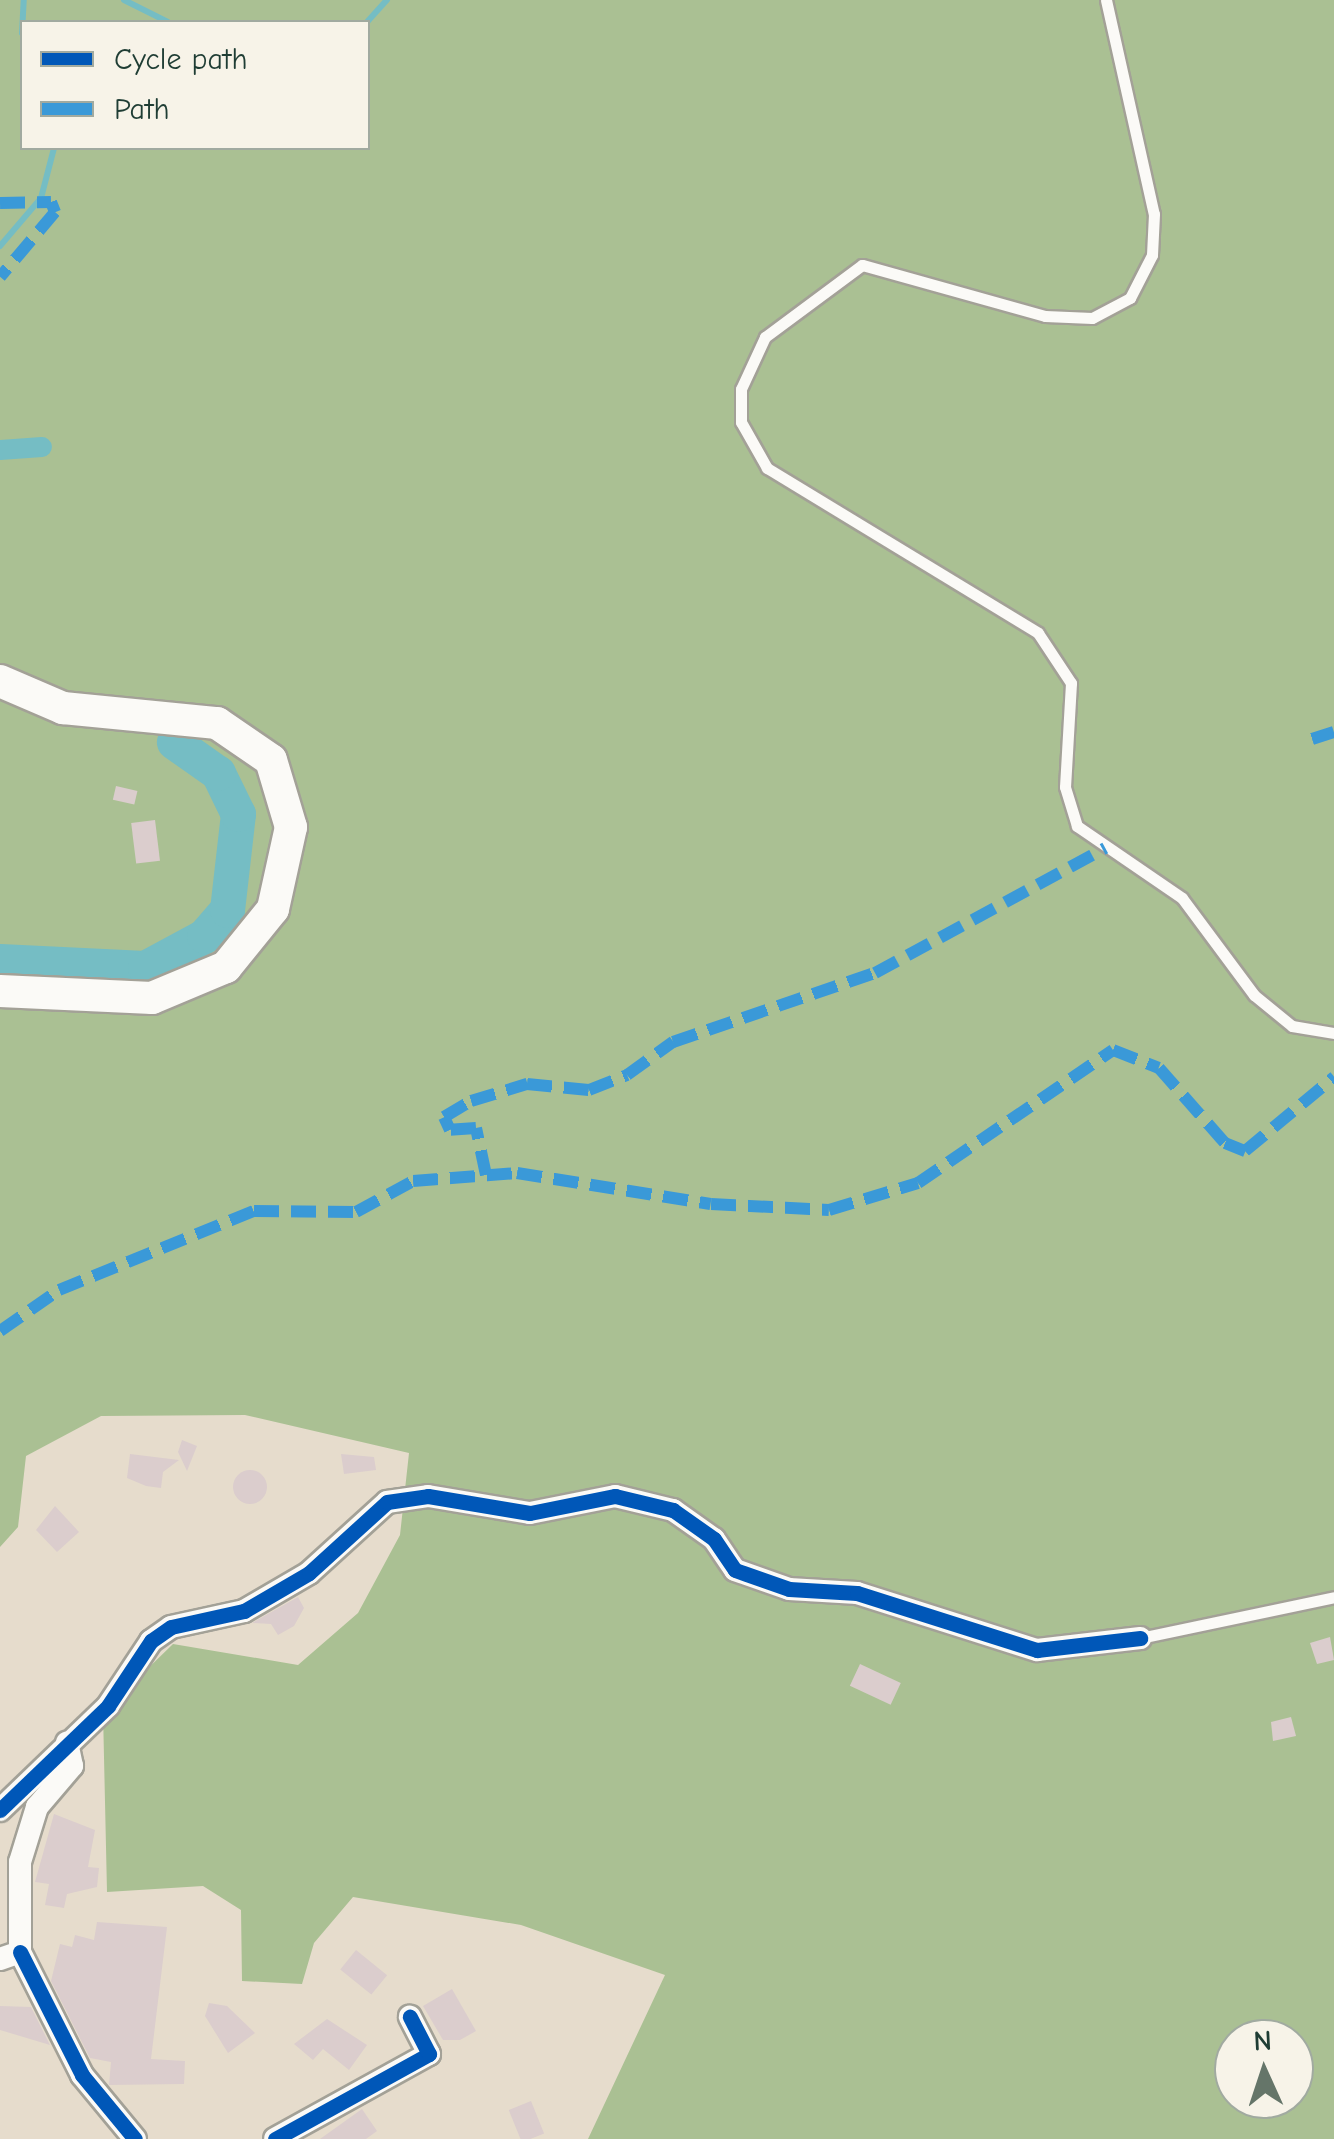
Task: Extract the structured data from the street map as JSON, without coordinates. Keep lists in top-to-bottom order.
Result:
{
  "legend": ["Cycle path", "Path"],
  "north": "top"
}
